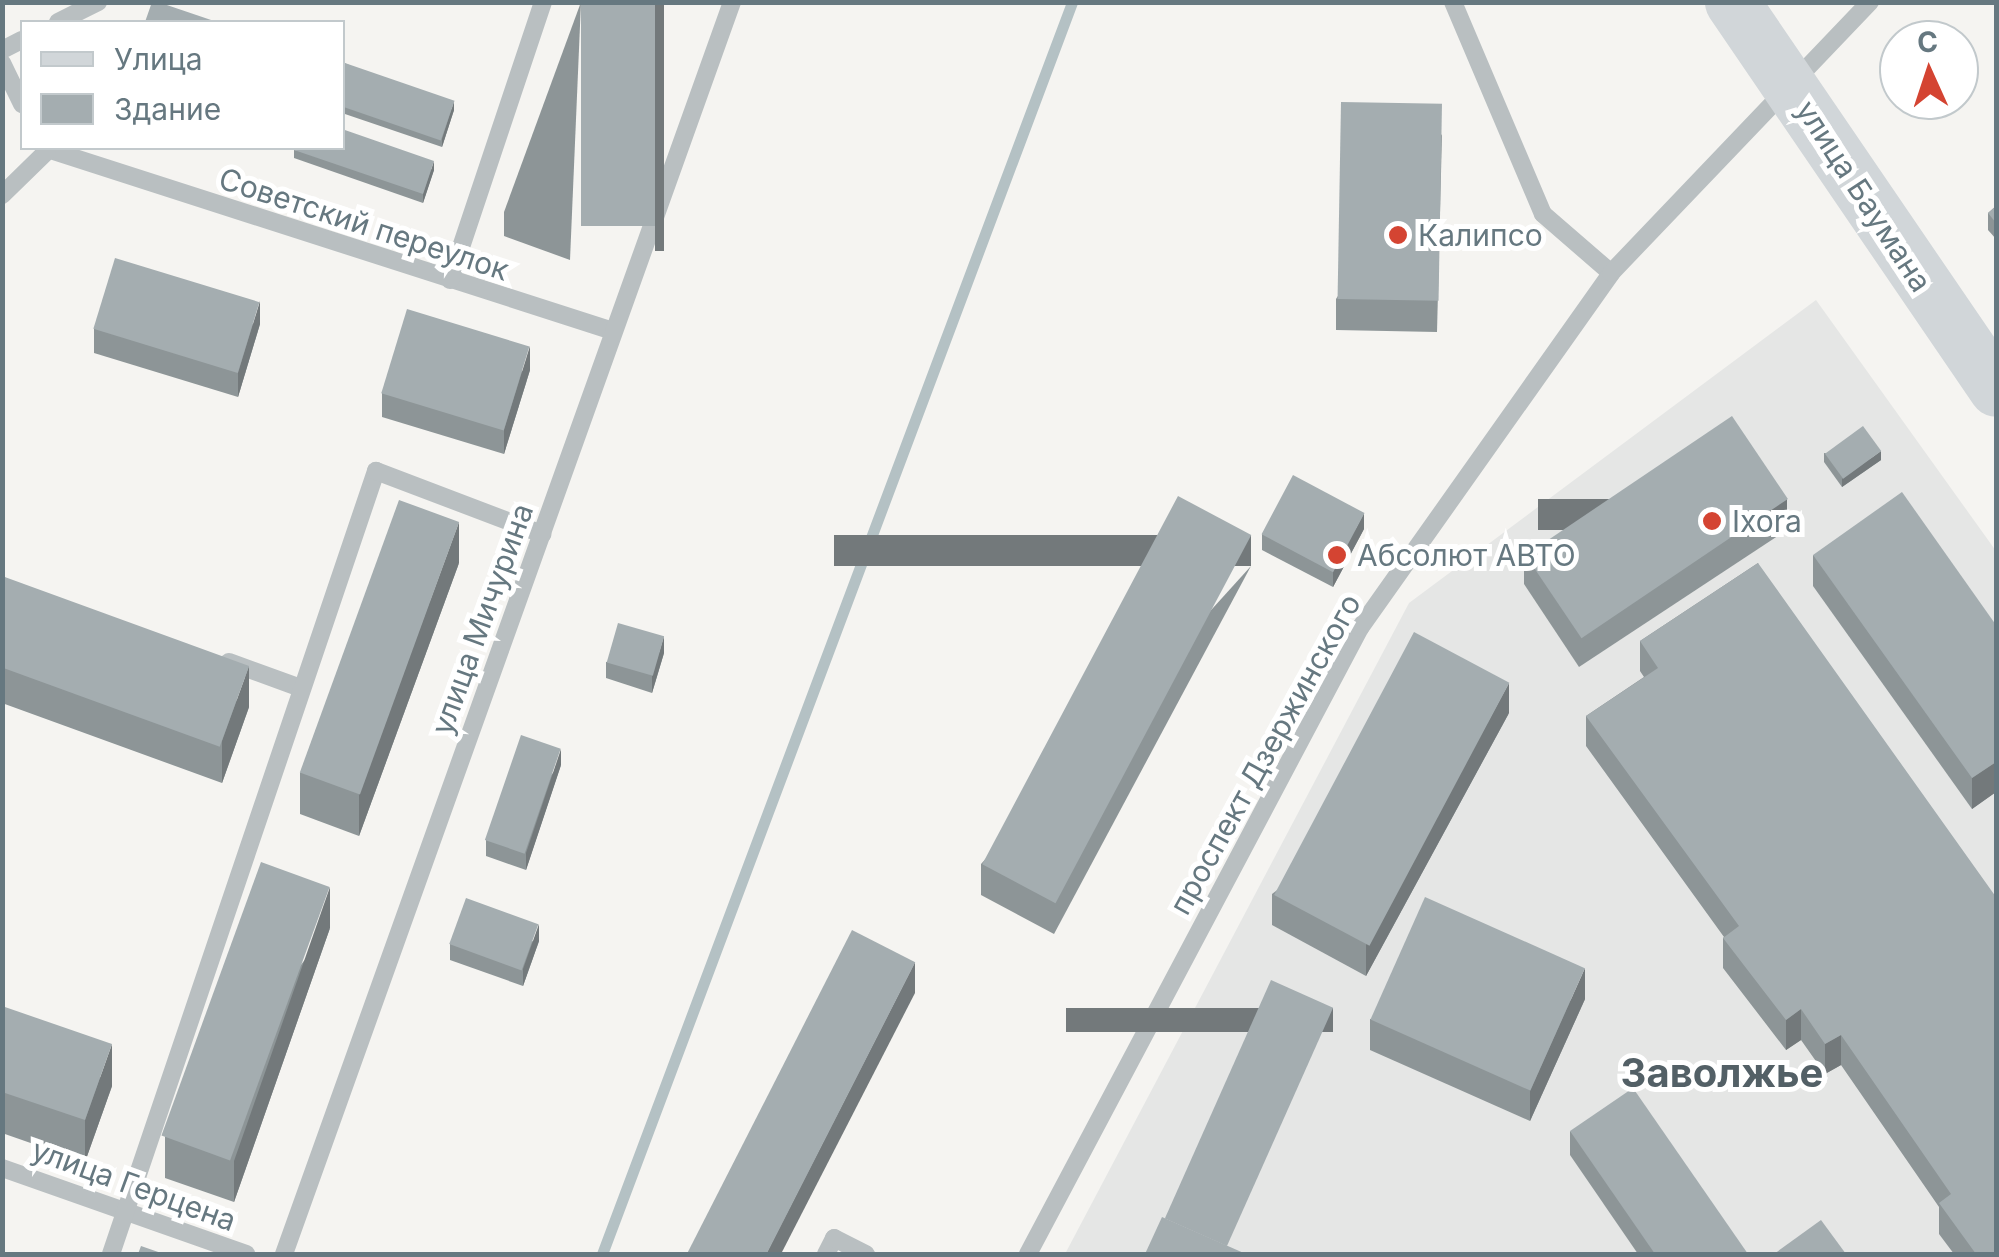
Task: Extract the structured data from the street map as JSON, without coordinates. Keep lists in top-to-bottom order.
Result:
{
  "streets": {
    "main road": ["улица Баумана"],
    "street": [
      "Советский переулок",
      "улица Мичурина",
      "проспект Дзержинского",
      "улица Герцена"
    ]
  },
  "crossings": [
    ["улица Баумана", "проспект Дзержинского"],
    ["Советский переулок", "улица Мичурина"]
  ],
  "districts": ["Заволжье"],
  "places": ["Калипсо", "Ixora", "Абсолют АВТО"],
  "legend": ["Улица", "Здание"],
  "north": "top"
}
